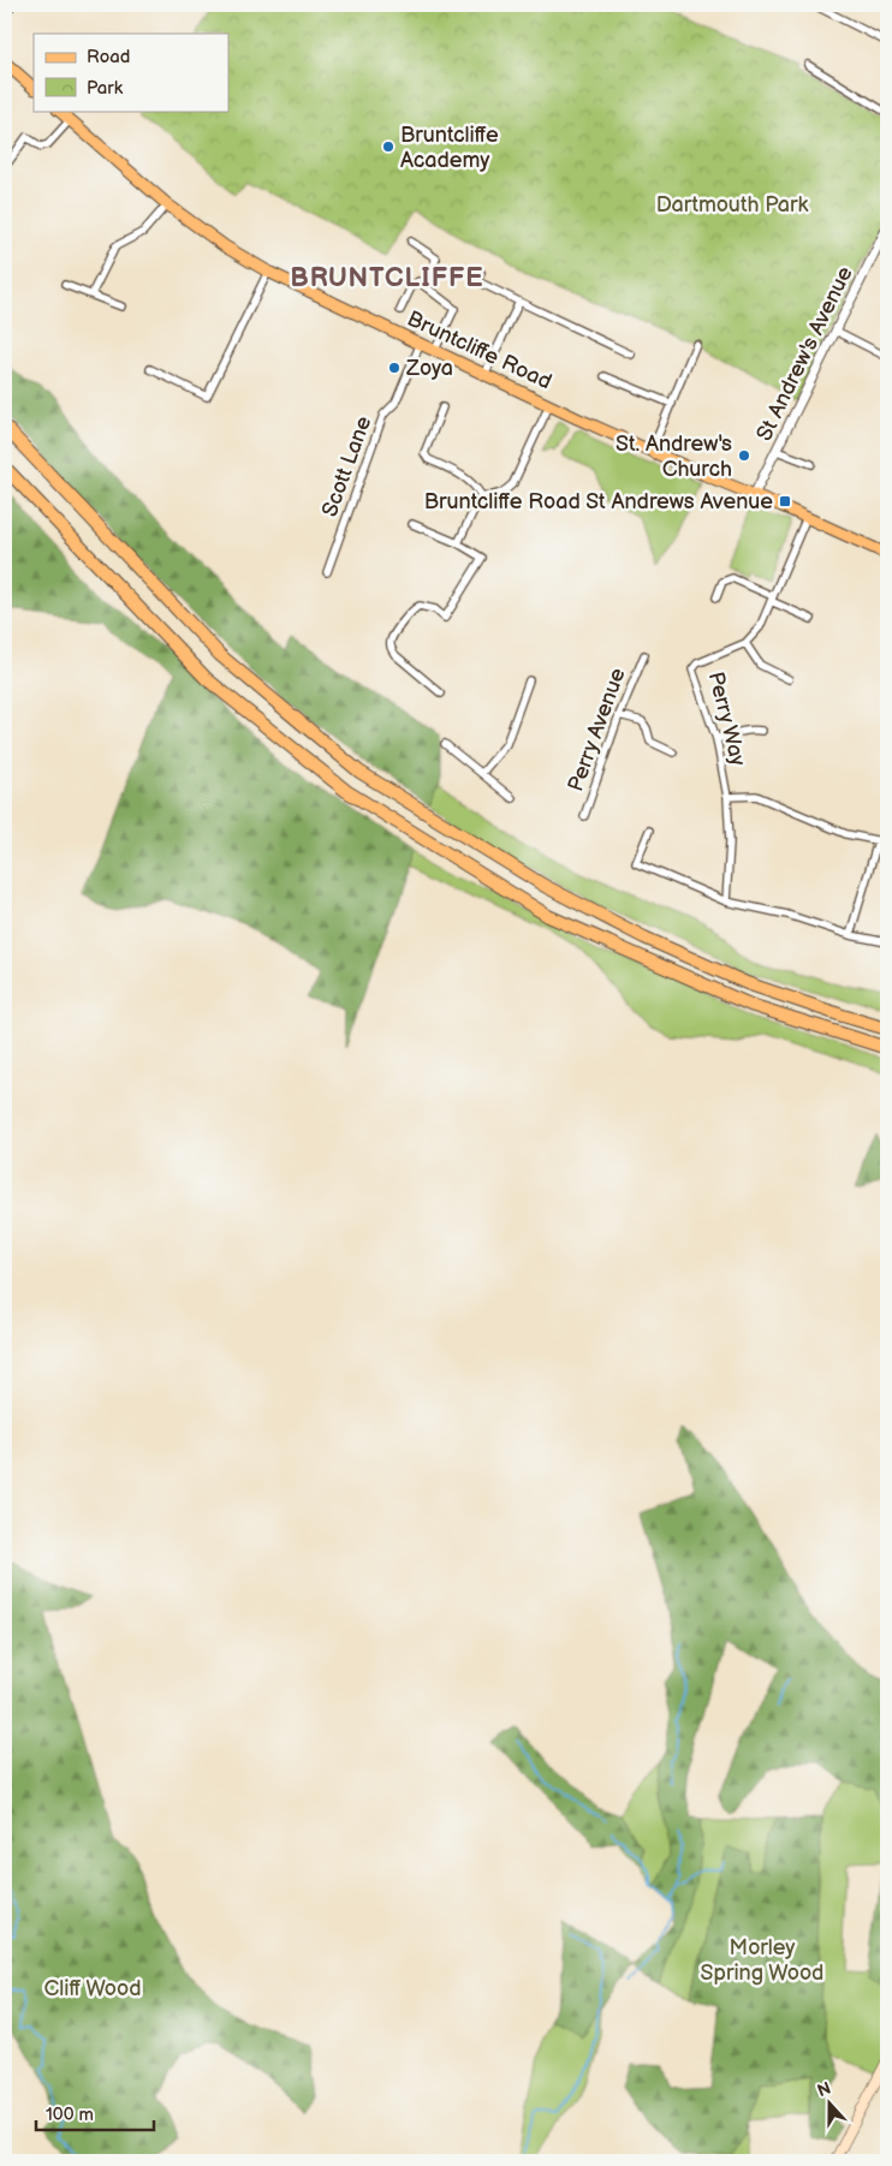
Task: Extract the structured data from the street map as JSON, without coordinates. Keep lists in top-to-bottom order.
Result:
{
  "streets": {
    "main road": ["Bruntcliffe Road"],
    "street": [
      "St Andrew's Avenue",
      "Scott Lane",
      "Perry Way",
      "Perry Avenue"
    ]
  },
  "crossings": [
    ["Bruntcliffe Road", "St Andrew's Avenue"],
    ["Bruntcliffe Road", "Scott Lane"],
    ["Bruntcliffe Road", "Perry Way"]
  ],
  "districts": ["BRUNTCLIFFE"],
  "parks": ["Dartmouth Park", "Morley Spring Wood", "Cliff Wood"],
  "places": {
    "other": ["Bruntcliffe Academy", "Zoya", "St. Andrew's Church"],
    "transit": ["Bruntcliffe Road St Andrews Avenue"]
  },
  "legend": ["Road", "Park"],
  "scale_bar": "100 m",
  "north": "top"
}
